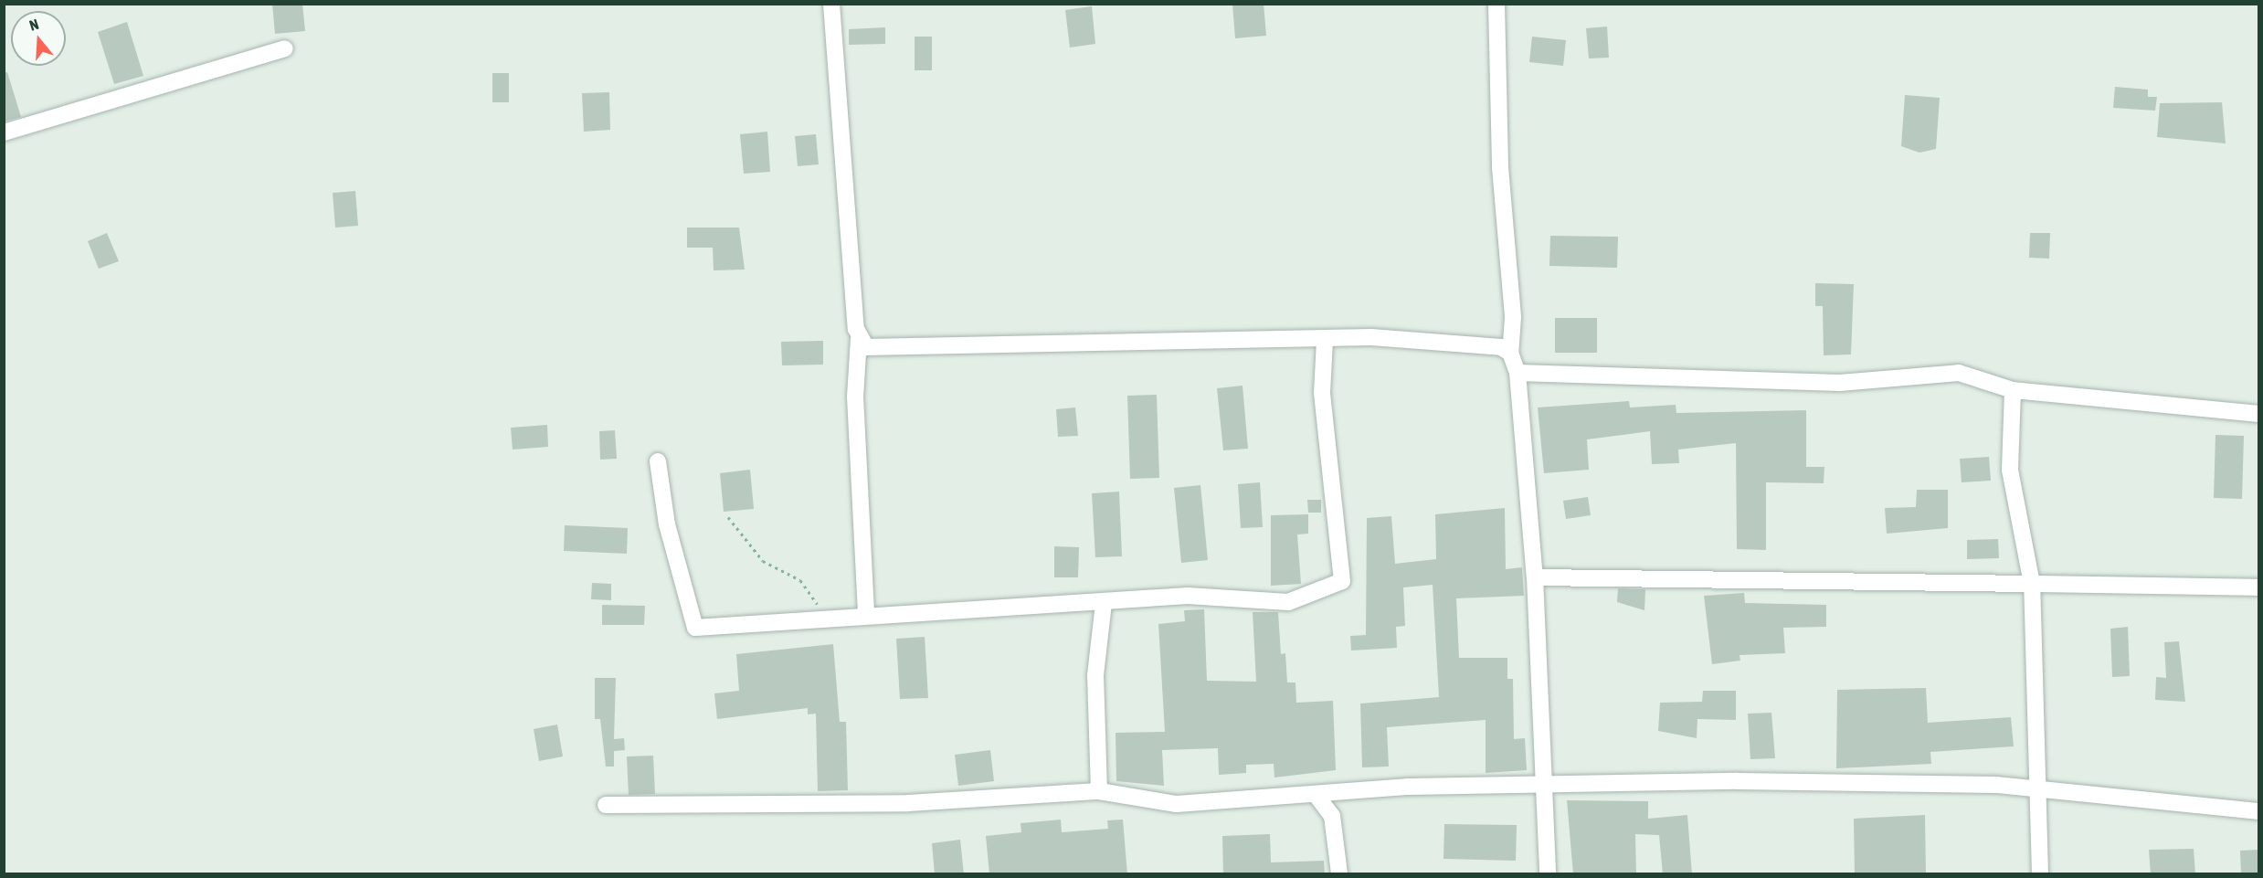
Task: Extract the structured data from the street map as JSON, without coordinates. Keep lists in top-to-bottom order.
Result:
{
  "north": "top"
}
